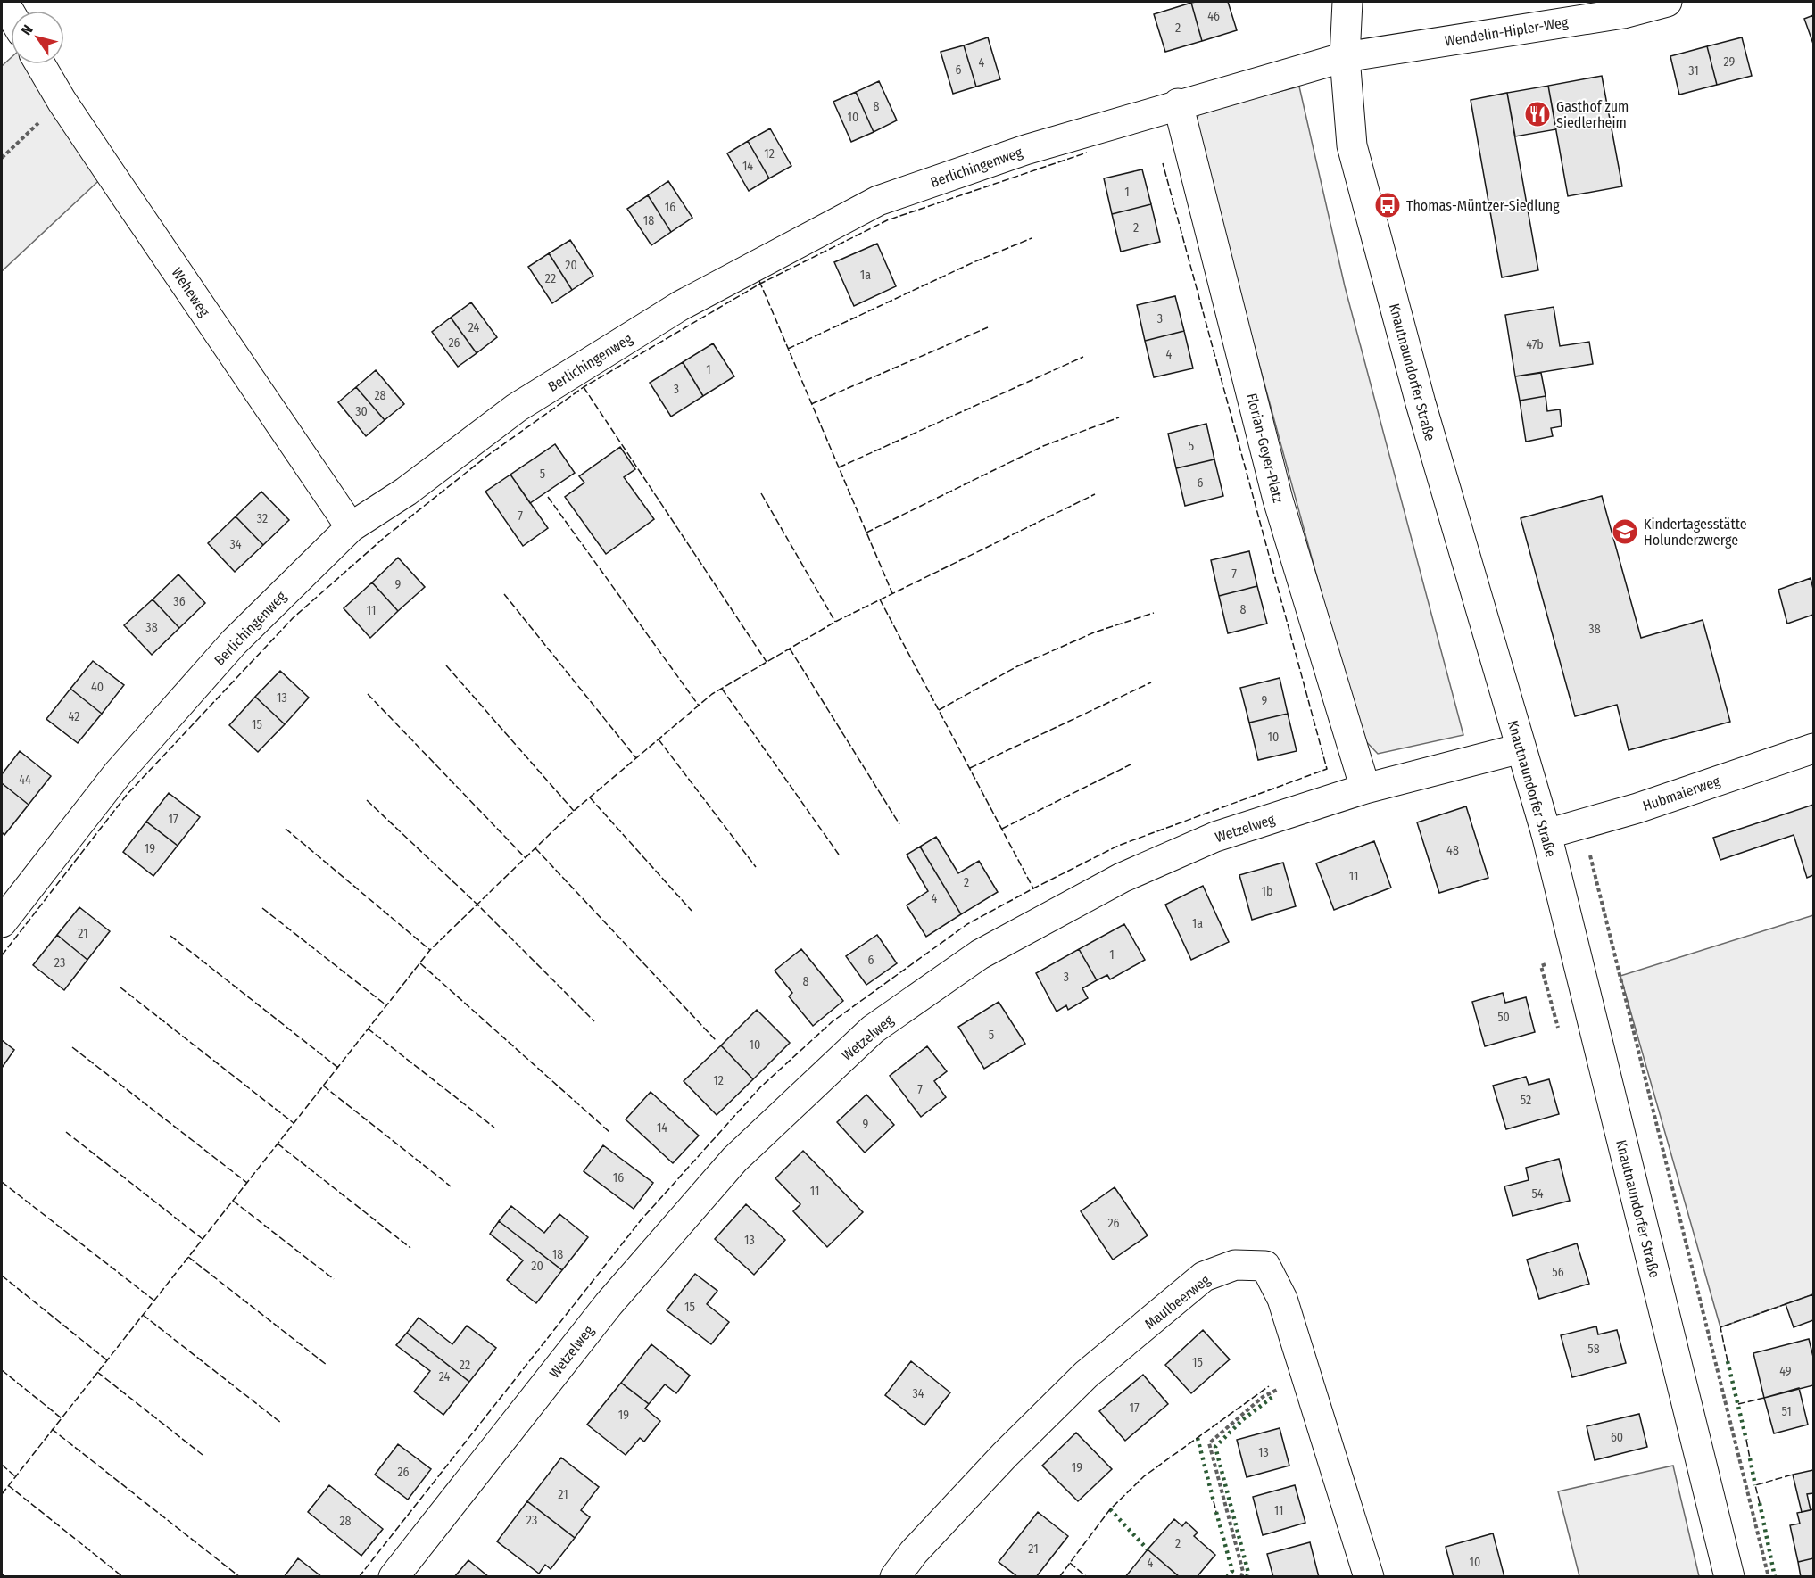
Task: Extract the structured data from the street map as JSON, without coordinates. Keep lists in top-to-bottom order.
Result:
{
  "streets": {
    "street": [
      "Wendelin-Hipler-Weg",
      "Berlichingenweg",
      "Weheweg",
      "Knautnaundorfer Straße",
      "Florian-Geyer-Platz",
      "Hubmaierweg",
      "Wetzelweg",
      "Maulbeerweg"
    ]
  },
  "crossings": [
    ["Wendelin-Hipler-Weg", "Berlichingenweg"],
    ["Wendelin-Hipler-Weg", "Knautnaundorfer Straße"],
    ["Berlichingenweg", "Weheweg"],
    ["Berlichingenweg", "Knautnaundorfer Straße"],
    ["Berlichingenweg", "Florian-Geyer-Platz"],
    ["Knautnaundorfer Straße", "Hubmaierweg"],
    ["Knautnaundorfer Straße", "Wetzelweg"],
    ["Florian-Geyer-Platz", "Wetzelweg"]
  ],
  "places": {
    "restaurant": ["Gasthof zum Siedlerheim"],
    "bus stop": ["Thomas-Müntzer-Siedlung"],
    "school or university": ["Kindertagesstätte Holunderzwerge"]
  },
  "house_numbers": [
    "46",
    "2",
    "29",
    "4",
    "6",
    "31",
    "8",
    "10",
    "12",
    "14",
    "1",
    "16",
    "18",
    "2",
    "20",
    "1a",
    "22",
    "3",
    "24",
    "26",
    "47b",
    "4",
    "1",
    "3",
    "28",
    "30",
    "5",
    "5",
    "6",
    "7",
    "32",
    "34",
    "7",
    "9",
    "36",
    "8",
    "11",
    "38",
    "38",
    "40",
    "13",
    "9",
    "42",
    "15",
    "10",
    "44",
    "17",
    "19",
    "48",
    "11",
    "2",
    "1b",
    "4",
    "1a",
    "21",
    "1",
    "6",
    "23",
    "3",
    "8",
    "50",
    "5",
    "10",
    "12",
    "7",
    "52",
    "9",
    "14",
    "16",
    "11",
    "54",
    "26",
    "13",
    "18",
    "20",
    "56",
    "15",
    "58",
    "15",
    "22",
    "49",
    "24",
    "34",
    "17",
    "51",
    "19",
    "60",
    "13",
    "19",
    "26",
    "21",
    "11",
    "23",
    "28",
    "2",
    "21",
    "10",
    "4"
  ],
  "north": "top left"
}
